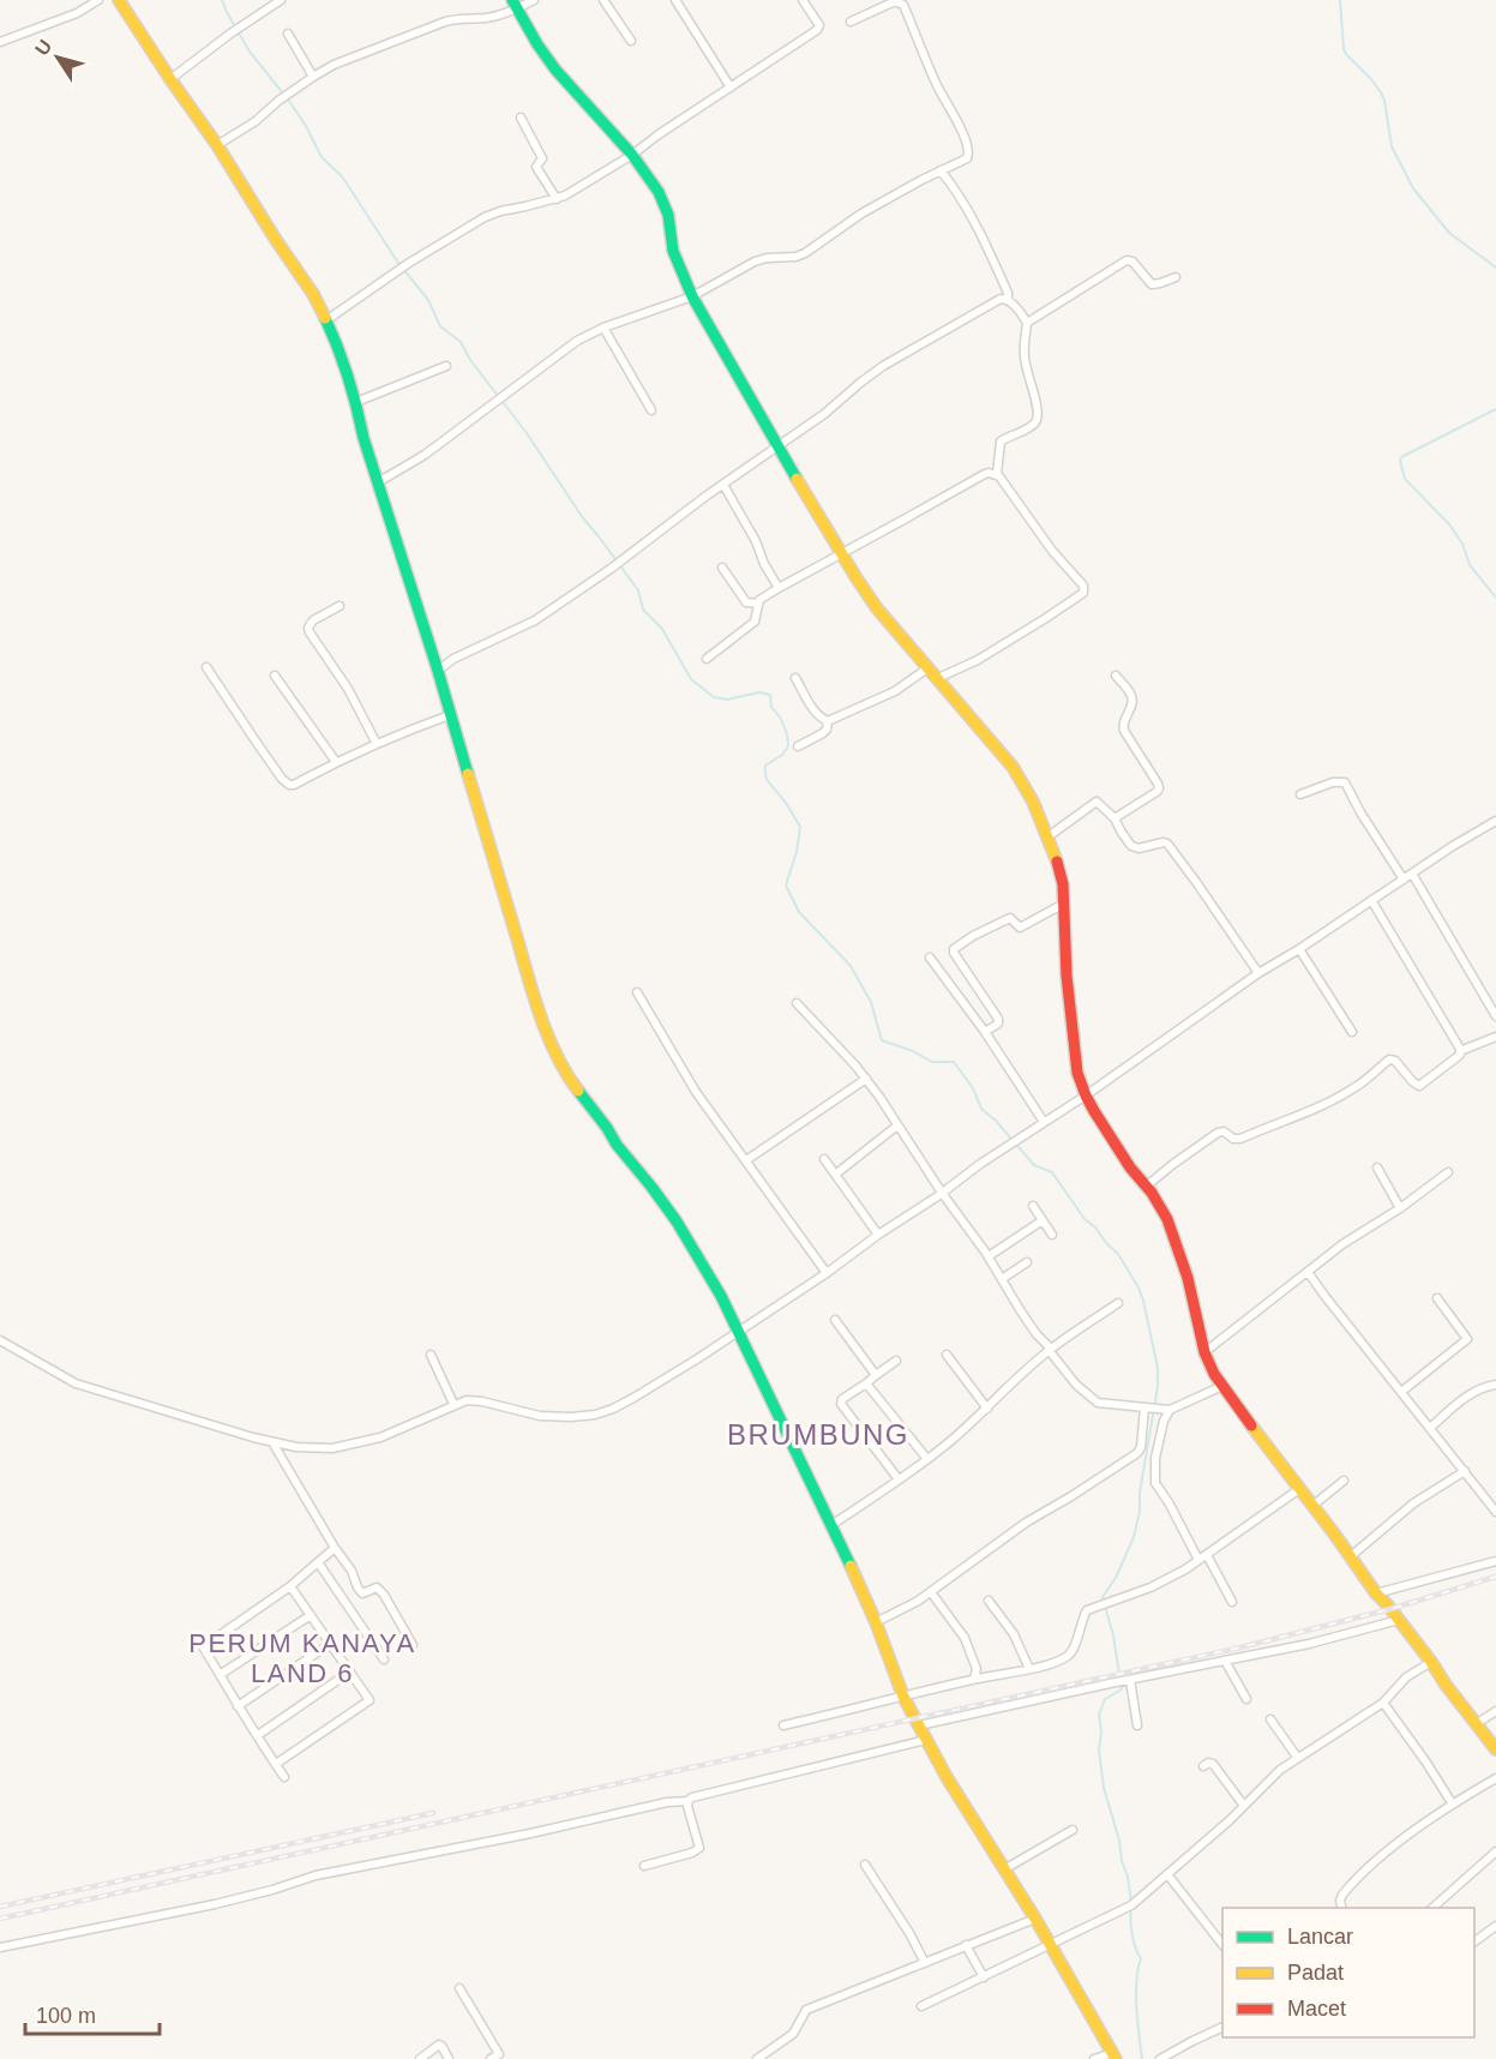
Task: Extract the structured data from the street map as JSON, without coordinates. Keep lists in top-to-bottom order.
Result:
{
  "districts": ["BRUMBUNG", "PERUM KANAYA LAND 6"],
  "legend": ["Lancar", "Padat", "Macet"],
  "scale_bar": "100 m",
  "north": "top left"
}
